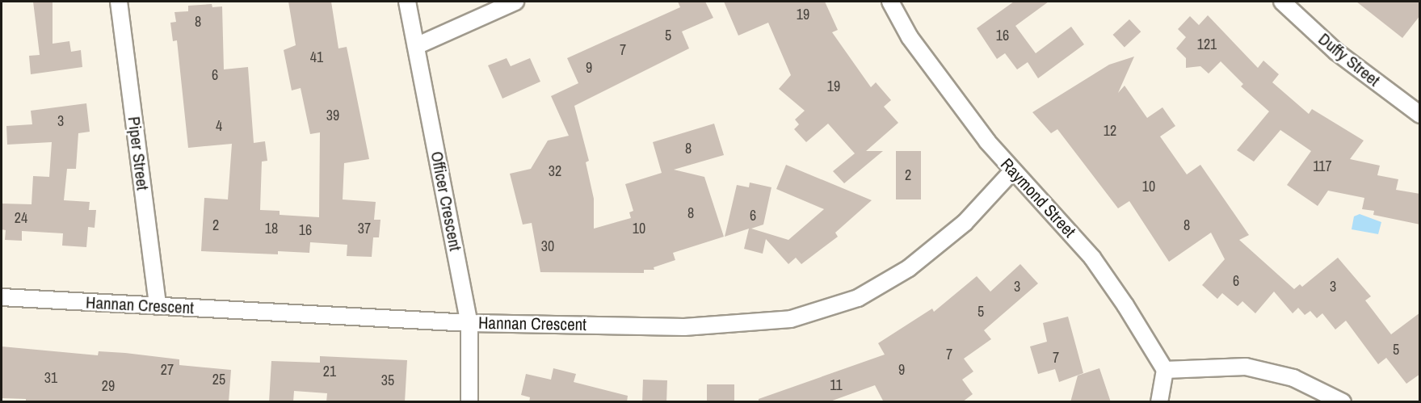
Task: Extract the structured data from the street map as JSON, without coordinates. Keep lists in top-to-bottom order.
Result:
{
  "streets": {
    "street": [
      "Duffy Street",
      "Piper Street",
      "Raymond Street",
      "Officer Crescent",
      "Hannan Crescent"
    ]
  },
  "crossings": [
    ["Piper Street", "Hannan Crescent"],
    ["Raymond Street", "Hannan Crescent"],
    ["Officer Crescent", "Hannan Crescent"]
  ],
  "house_numbers": [
    "19",
    "8",
    "5",
    "16",
    "121",
    "7",
    "41",
    "9",
    "6",
    "19",
    "39",
    "3",
    "4",
    "12",
    "8",
    "117",
    "32",
    "2",
    "10",
    "8",
    "6",
    "24",
    "2",
    "8",
    "18",
    "37",
    "10",
    "16",
    "30",
    "6",
    "3",
    "3",
    "5",
    "5",
    "7",
    "7",
    "27",
    "9",
    "21",
    "31",
    "25",
    "35",
    "11",
    "29"
  ]
}
